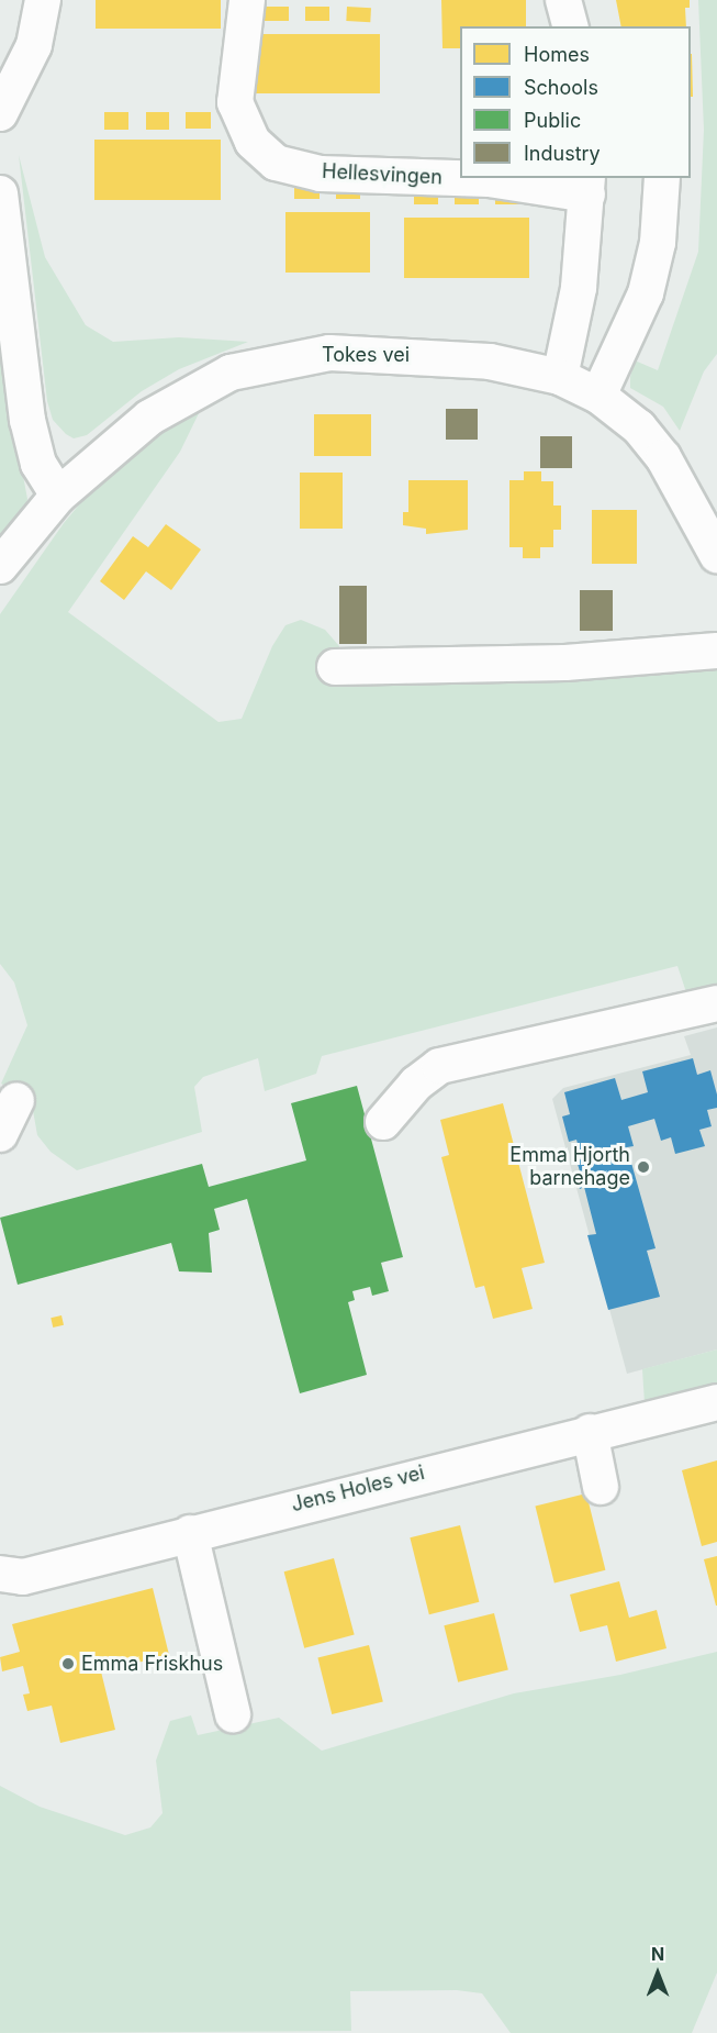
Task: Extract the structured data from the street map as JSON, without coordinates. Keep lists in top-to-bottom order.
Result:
{
  "streets": {
    "street": ["Hellesvingen", "Tokes vei", "Jens Holes vei"]
  },
  "crossings": [
    ["Hellesvingen", "Tokes vei"]
  ],
  "places": ["Emma Hjorth barnehage", "Emma Friskhus"],
  "legend": [
    "Homes",
    "Schools",
    "Public",
    "Industry"
  ],
  "north": "top"
}
